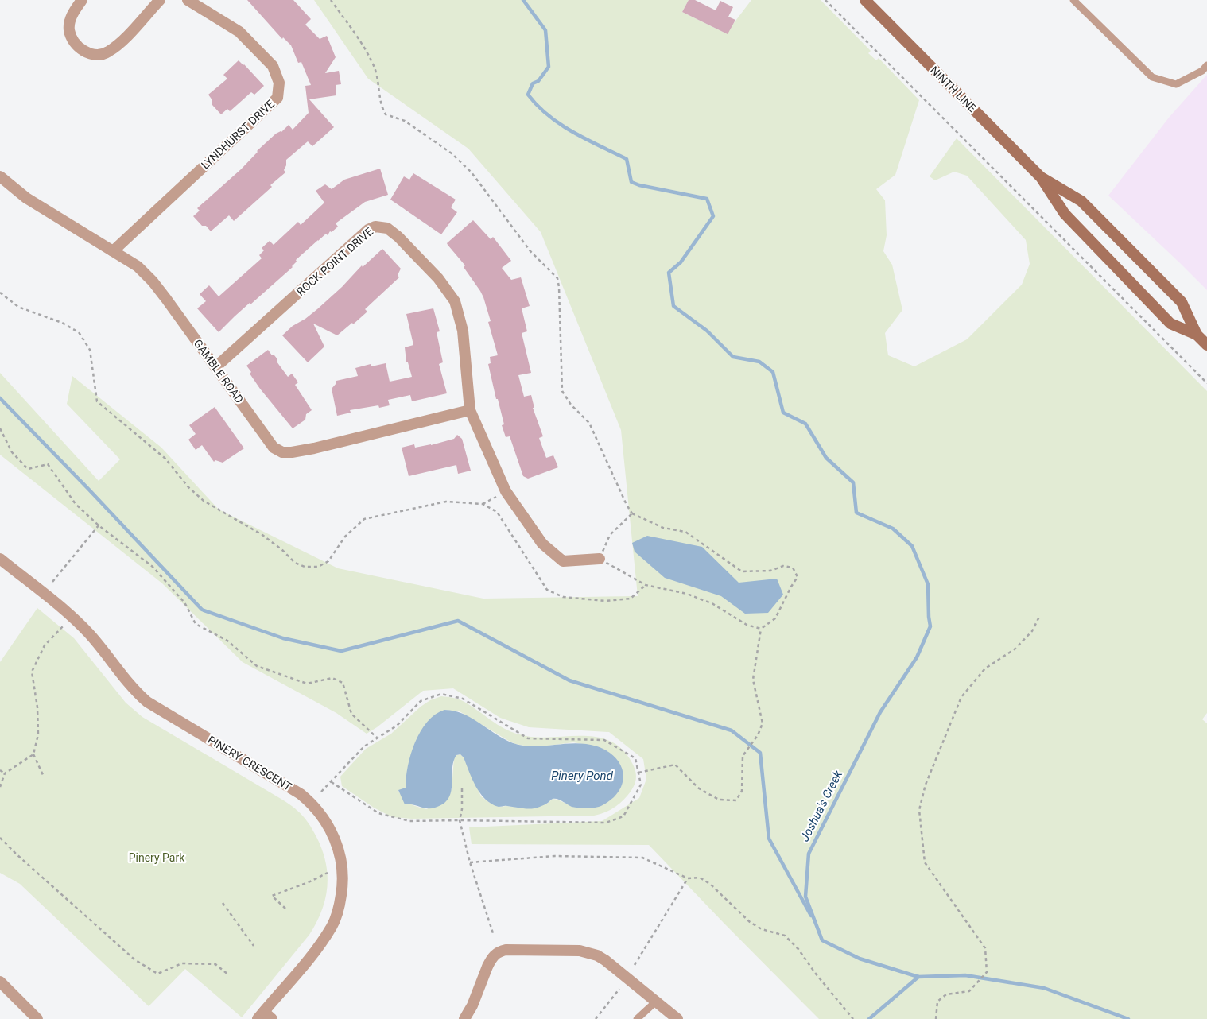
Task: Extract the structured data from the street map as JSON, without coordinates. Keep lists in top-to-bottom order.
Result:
{
  "streets": {
    "main road": ["NINTH LINE"],
    "street": [
      "LYNDHURST DRIVE",
      "ROCK POINT DRIVE",
      "GAMBLE ROAD",
      "PINERY CRESCENT"
    ]
  },
  "crossings": [
    ["LYNDHURST DRIVE", "GAMBLE ROAD"],
    ["ROCK POINT DRIVE", "GAMBLE ROAD"]
  ],
  "water": ["Pinery Pond", "Joshua's Creek"],
  "parks": ["Pinery Park"]
}
